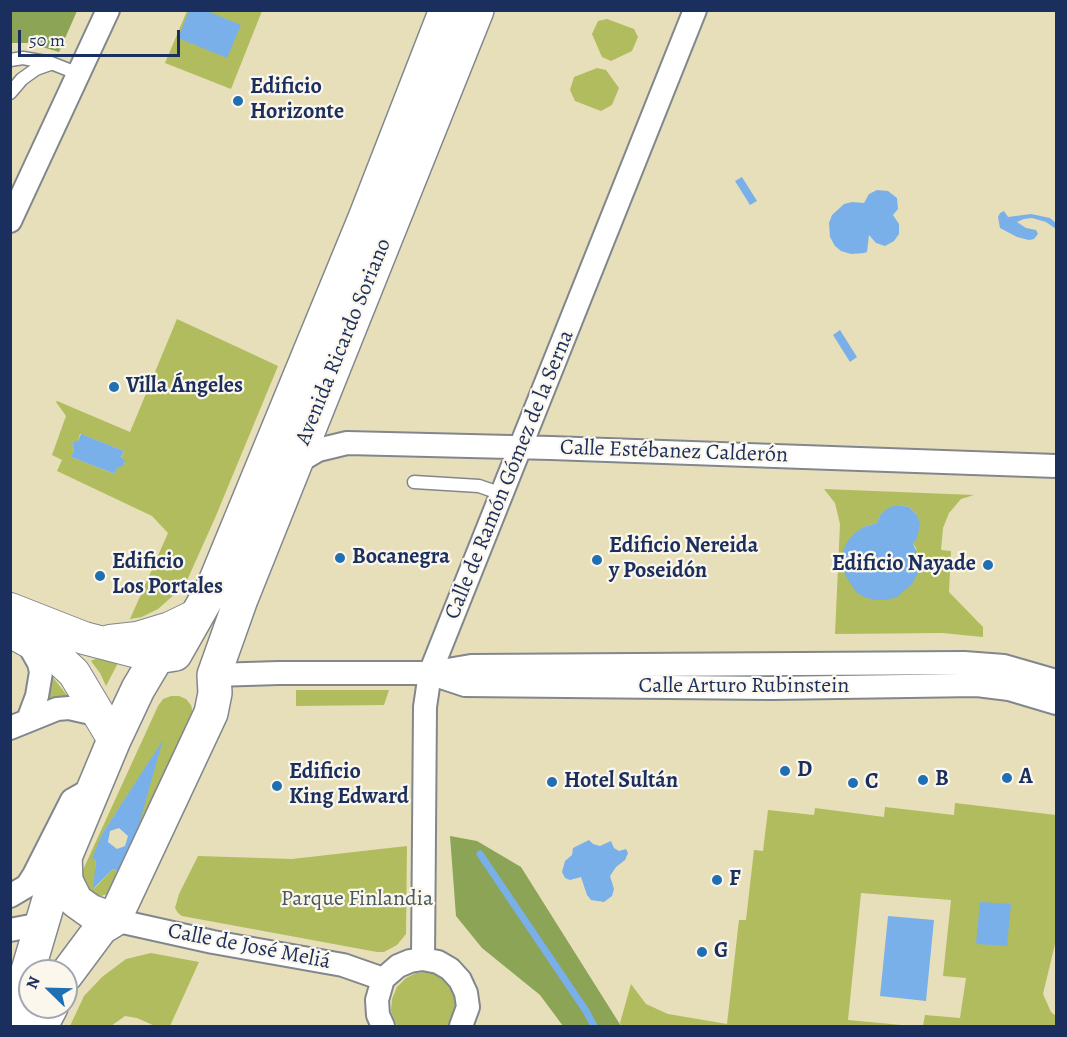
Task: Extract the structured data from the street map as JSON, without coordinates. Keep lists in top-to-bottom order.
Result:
{
  "streets": {
    "main road": ["Avenida Ricardo Soriano"],
    "street": [
      "Calle Estébanez Calderón",
      "Calle de Ramón Gómez de la Serna",
      "Calle Arturo Rubinstein",
      "Calle de José Meliá"
    ]
  },
  "crossings": [
    ["Avenida Ricardo Soriano", "Calle Estébanez Calderón"],
    ["Avenida Ricardo Soriano", "Calle Arturo Rubinstein"],
    ["Avenida Ricardo Soriano", "Calle de José Meliá"],
    ["Calle Estébanez Calderón", "Calle de Ramón Gómez de la Serna"],
    ["Calle de Ramón Gómez de la Serna", "Calle Arturo Rubinstein"]
  ],
  "parks": ["Parque Finlandia"],
  "places": [
    "Edificio Horizonte",
    "Villa Ángeles",
    "Bocanegra",
    "Edificio Nereida y Poseidón",
    "Edificio Nayade",
    "Edificio Los Portales",
    "D",
    "A",
    "B",
    "Hotel Sultán",
    "C",
    "Edificio King Edward",
    "F",
    "G"
  ],
  "scale_bar": "50 m",
  "north": "top left"
}
